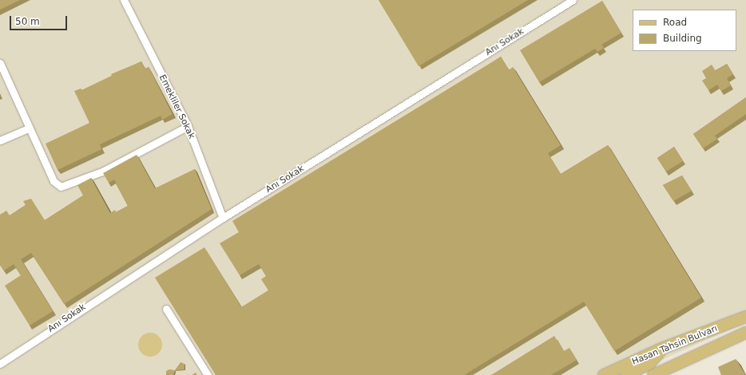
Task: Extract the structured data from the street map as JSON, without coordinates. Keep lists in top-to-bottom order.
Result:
{
  "streets": {
    "main road": ["Hasan Tahsin Bulvarı"],
    "street": ["Anı Sokak", "Emekliler Sokak"]
  },
  "crossings": [
    ["Anı Sokak", "Emekliler Sokak"]
  ],
  "legend": ["Road", "Building"],
  "scale_bar": "50 m"
}
